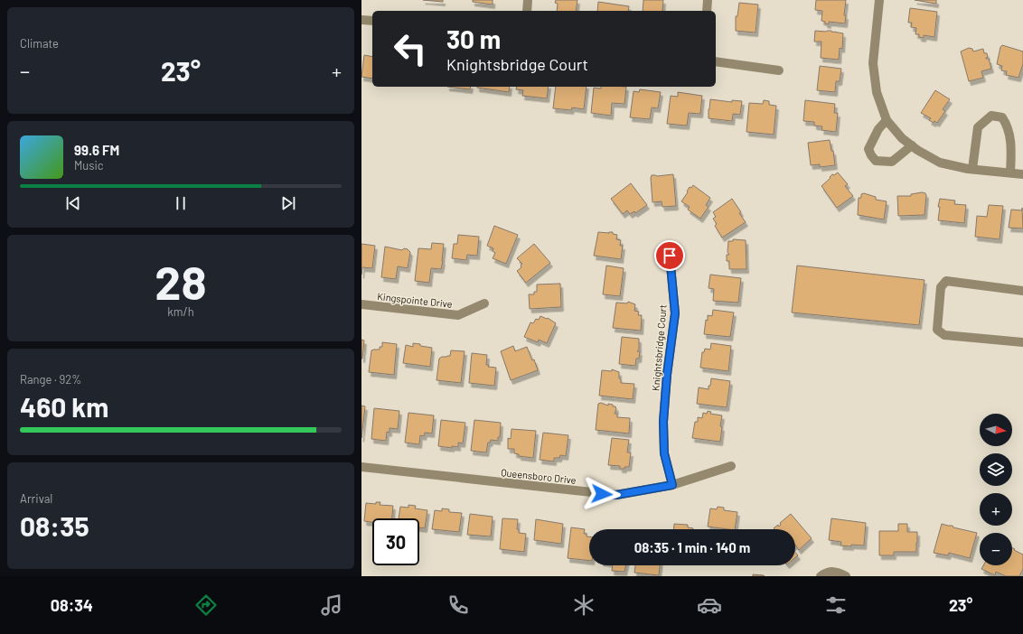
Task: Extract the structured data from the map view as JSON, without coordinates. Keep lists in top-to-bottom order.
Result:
{
  "streets": {
    "street": ["Kingspointe Drive", "Knightsbridge Court", "Queensboro Drive"]
  },
  "crossings": [
    ["Knightsbridge Court", "Queensboro Drive"]
  ],
  "north": "right",
  "page": {
    "tile": [
      "Climate",
      ["28", "km/h"],
      ["Range · 92%", "460 km"],
      ["Arrival", "08:35"]
    ],
    "turn": ["30 m", "Knightsbridge Court"],
    "heat": ["−", "23°", "+"],
    "song": ["99.6 FM", "Music"],
    "map_buttons": ["+", "−"],
    "limit": "30",
    "trip": "08:35 · 1 min · 140 m",
    "tabs": ["08:34", "23°"]
  }
}
